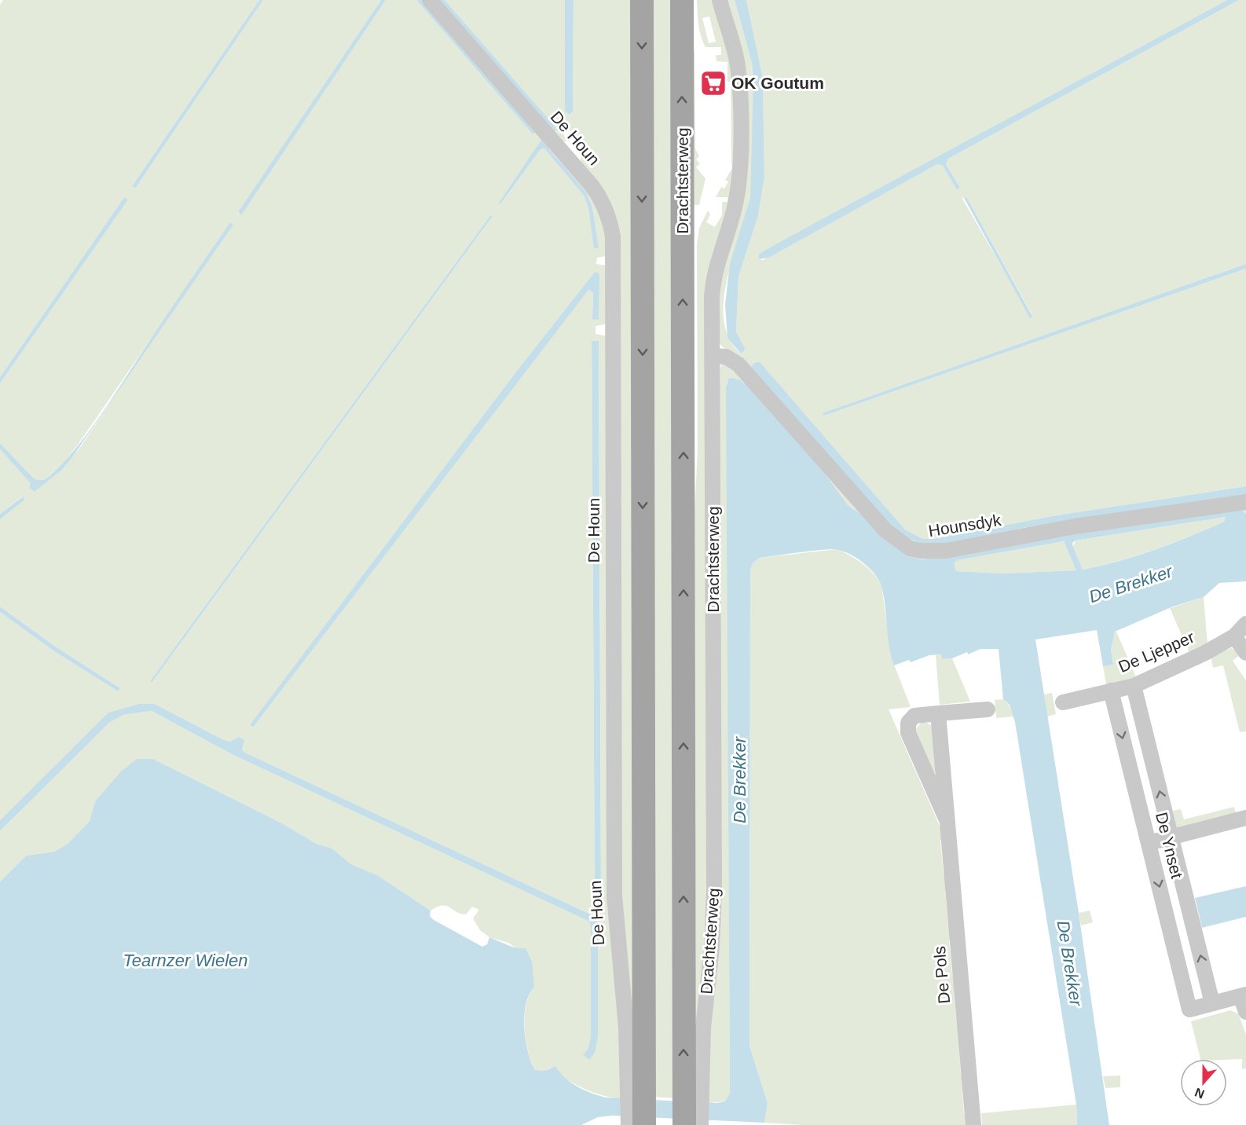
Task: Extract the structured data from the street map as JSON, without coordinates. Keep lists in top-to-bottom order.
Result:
{
  "streets": {
    "main road": ["Drachtsterweg"],
    "street": [
      "De Houn",
      "Hounsdyk",
      "De Ljepper",
      "De Ynset",
      "De Pols"
    ]
  },
  "crossings": [
    ["Drachtsterweg", "Hounsdyk"],
    ["De Ljepper", "De Ynset"]
  ],
  "water": ["De Brekker", "Tearnzer Wielen"],
  "places": {
    "supermarket": ["OK Goutum"]
  },
  "north": "bottom"
}
